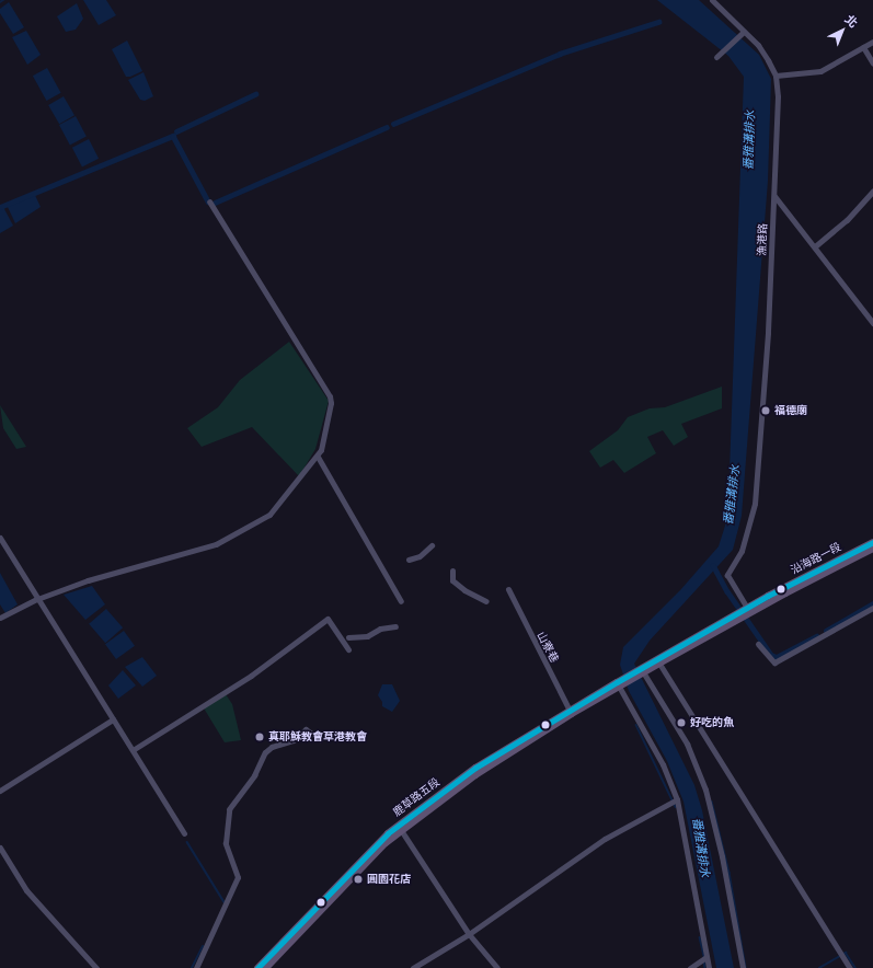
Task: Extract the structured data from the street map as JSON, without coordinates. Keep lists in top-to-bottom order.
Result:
{
  "streets": {
    "main road": ["沿海路一段", "鹿草路五段"],
    "street": ["漁港路", "山寮巷"]
  },
  "crossings": [
    ["漁港路", "沿海路一段"],
    ["山寮巷", "鹿草路五段"]
  ],
  "water": ["番雅溝排水"],
  "places": [
    "福德廟",
    "好吃的魚",
    "真耶穌教會草港教會",
    "圓園花店"
  ],
  "north": "top right"
}
